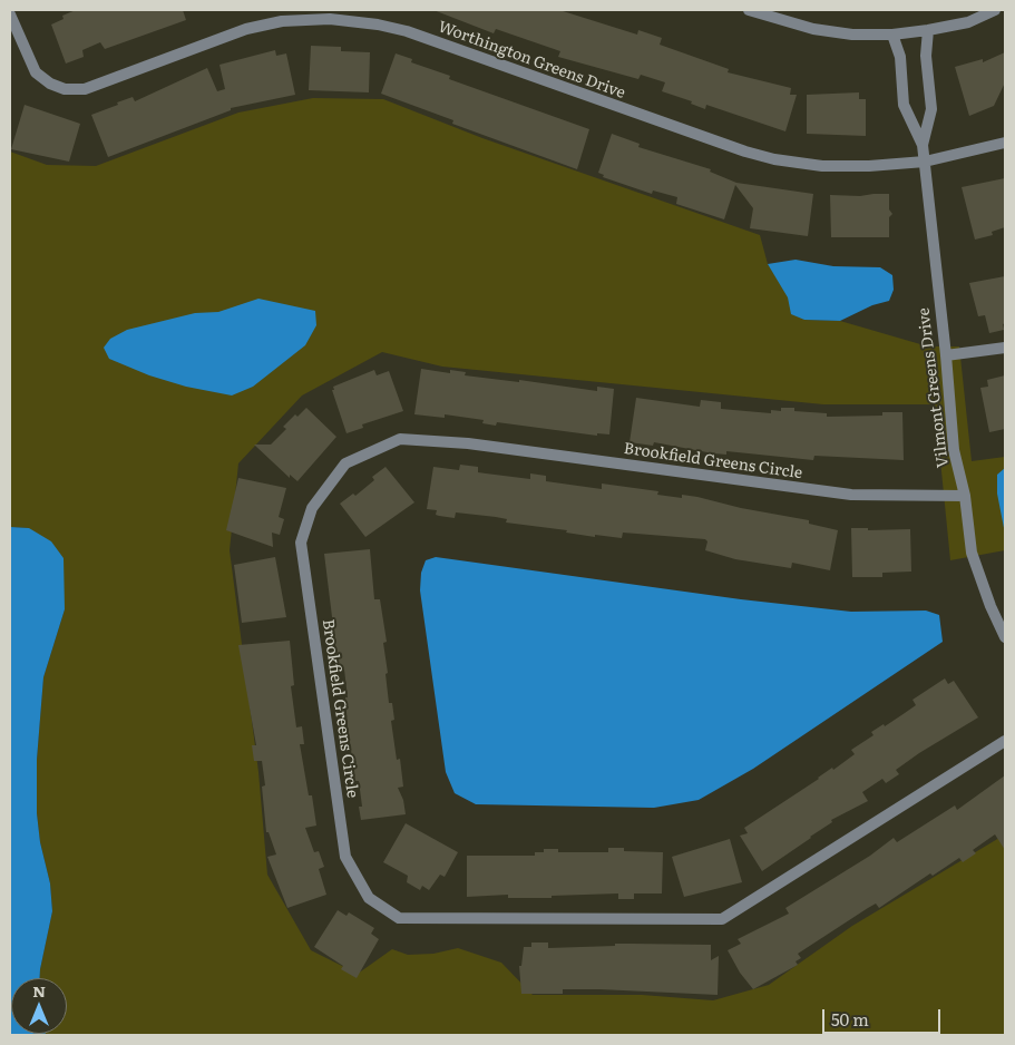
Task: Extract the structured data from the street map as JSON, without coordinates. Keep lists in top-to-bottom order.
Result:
{
  "streets": {
    "street": ["Worthington Greens Drive", "Vilmont Greens Drive", "Brookfield Greens Circle"]
  },
  "crossings": [
    ["Worthington Greens Drive", "Vilmont Greens Drive"],
    ["Vilmont Greens Drive", "Brookfield Greens Circle"]
  ],
  "scale_bar": "50 m",
  "north": "top"
}
